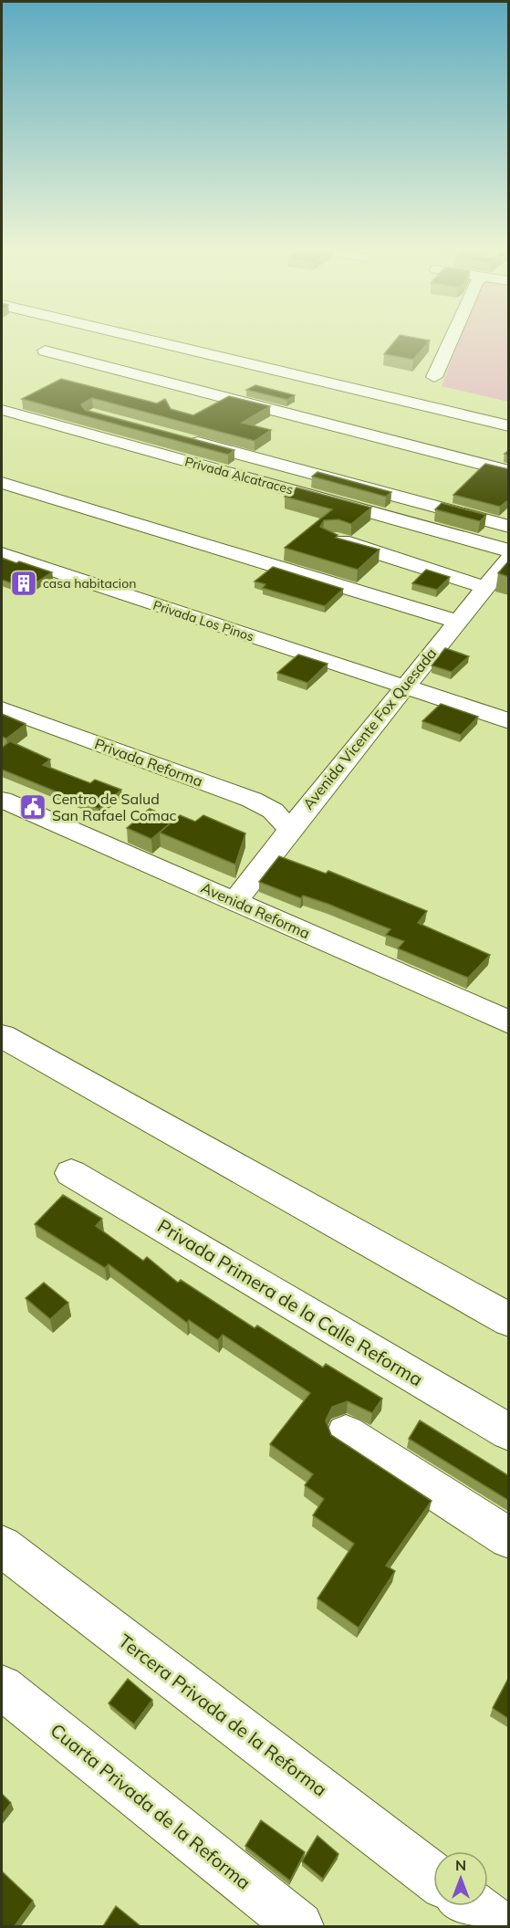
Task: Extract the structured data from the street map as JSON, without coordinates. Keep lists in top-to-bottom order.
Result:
{
  "streets": {
    "street": [
      "Privada Alcatraces",
      "Privada Los Pinos",
      "Avenida Vicente Fox Quesada",
      "Privada Reforma",
      "Avenida Reforma",
      "Privada Primera de la Calle Reforma",
      "Tercera Privada de la Reforma",
      "Cuarta Privada de la Reforma"
    ]
  },
  "crossings": [
    ["Privada Los Pinos", "Avenida Vicente Fox Quesada"],
    ["Avenida Vicente Fox Quesada", "Privada Reforma"],
    ["Avenida Vicente Fox Quesada", "Avenida Reforma"]
  ],
  "places": {
    "building": ["casa habitacion"],
    "public building": ["Centro de Salud San Rafael Comac"]
  },
  "north": "top"
}
